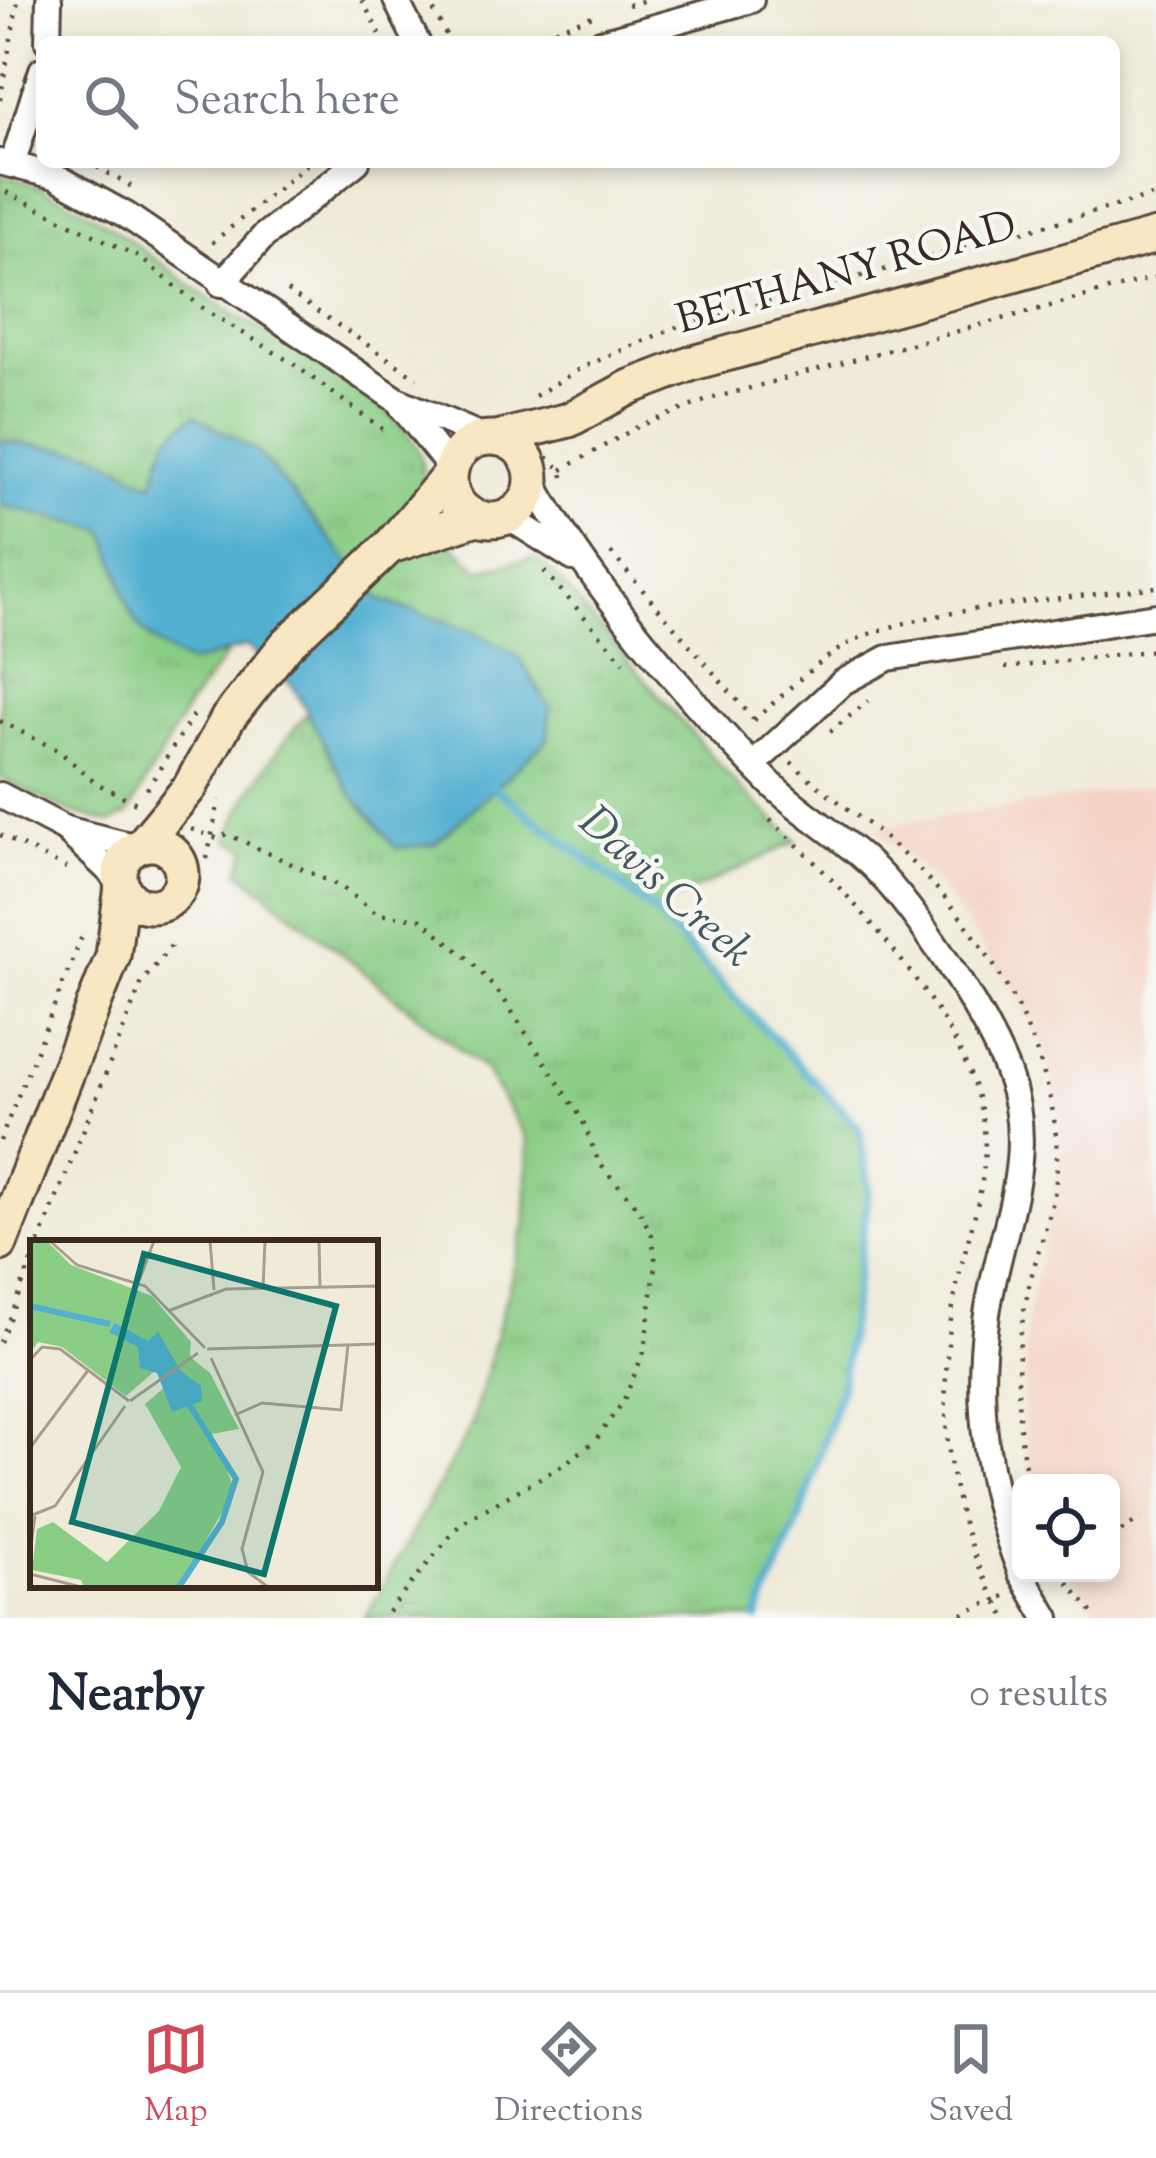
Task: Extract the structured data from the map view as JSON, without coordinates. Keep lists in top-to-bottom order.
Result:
{
  "streets": {
    "street": ["BETHANY ROAD"]
  },
  "water": ["Davis Creek"],
  "page": {
    "search": "Search here",
    "heading": ["Nearby", "0 results"],
    "nav": ["Map", "Directions", "Saved"]
  }
}
